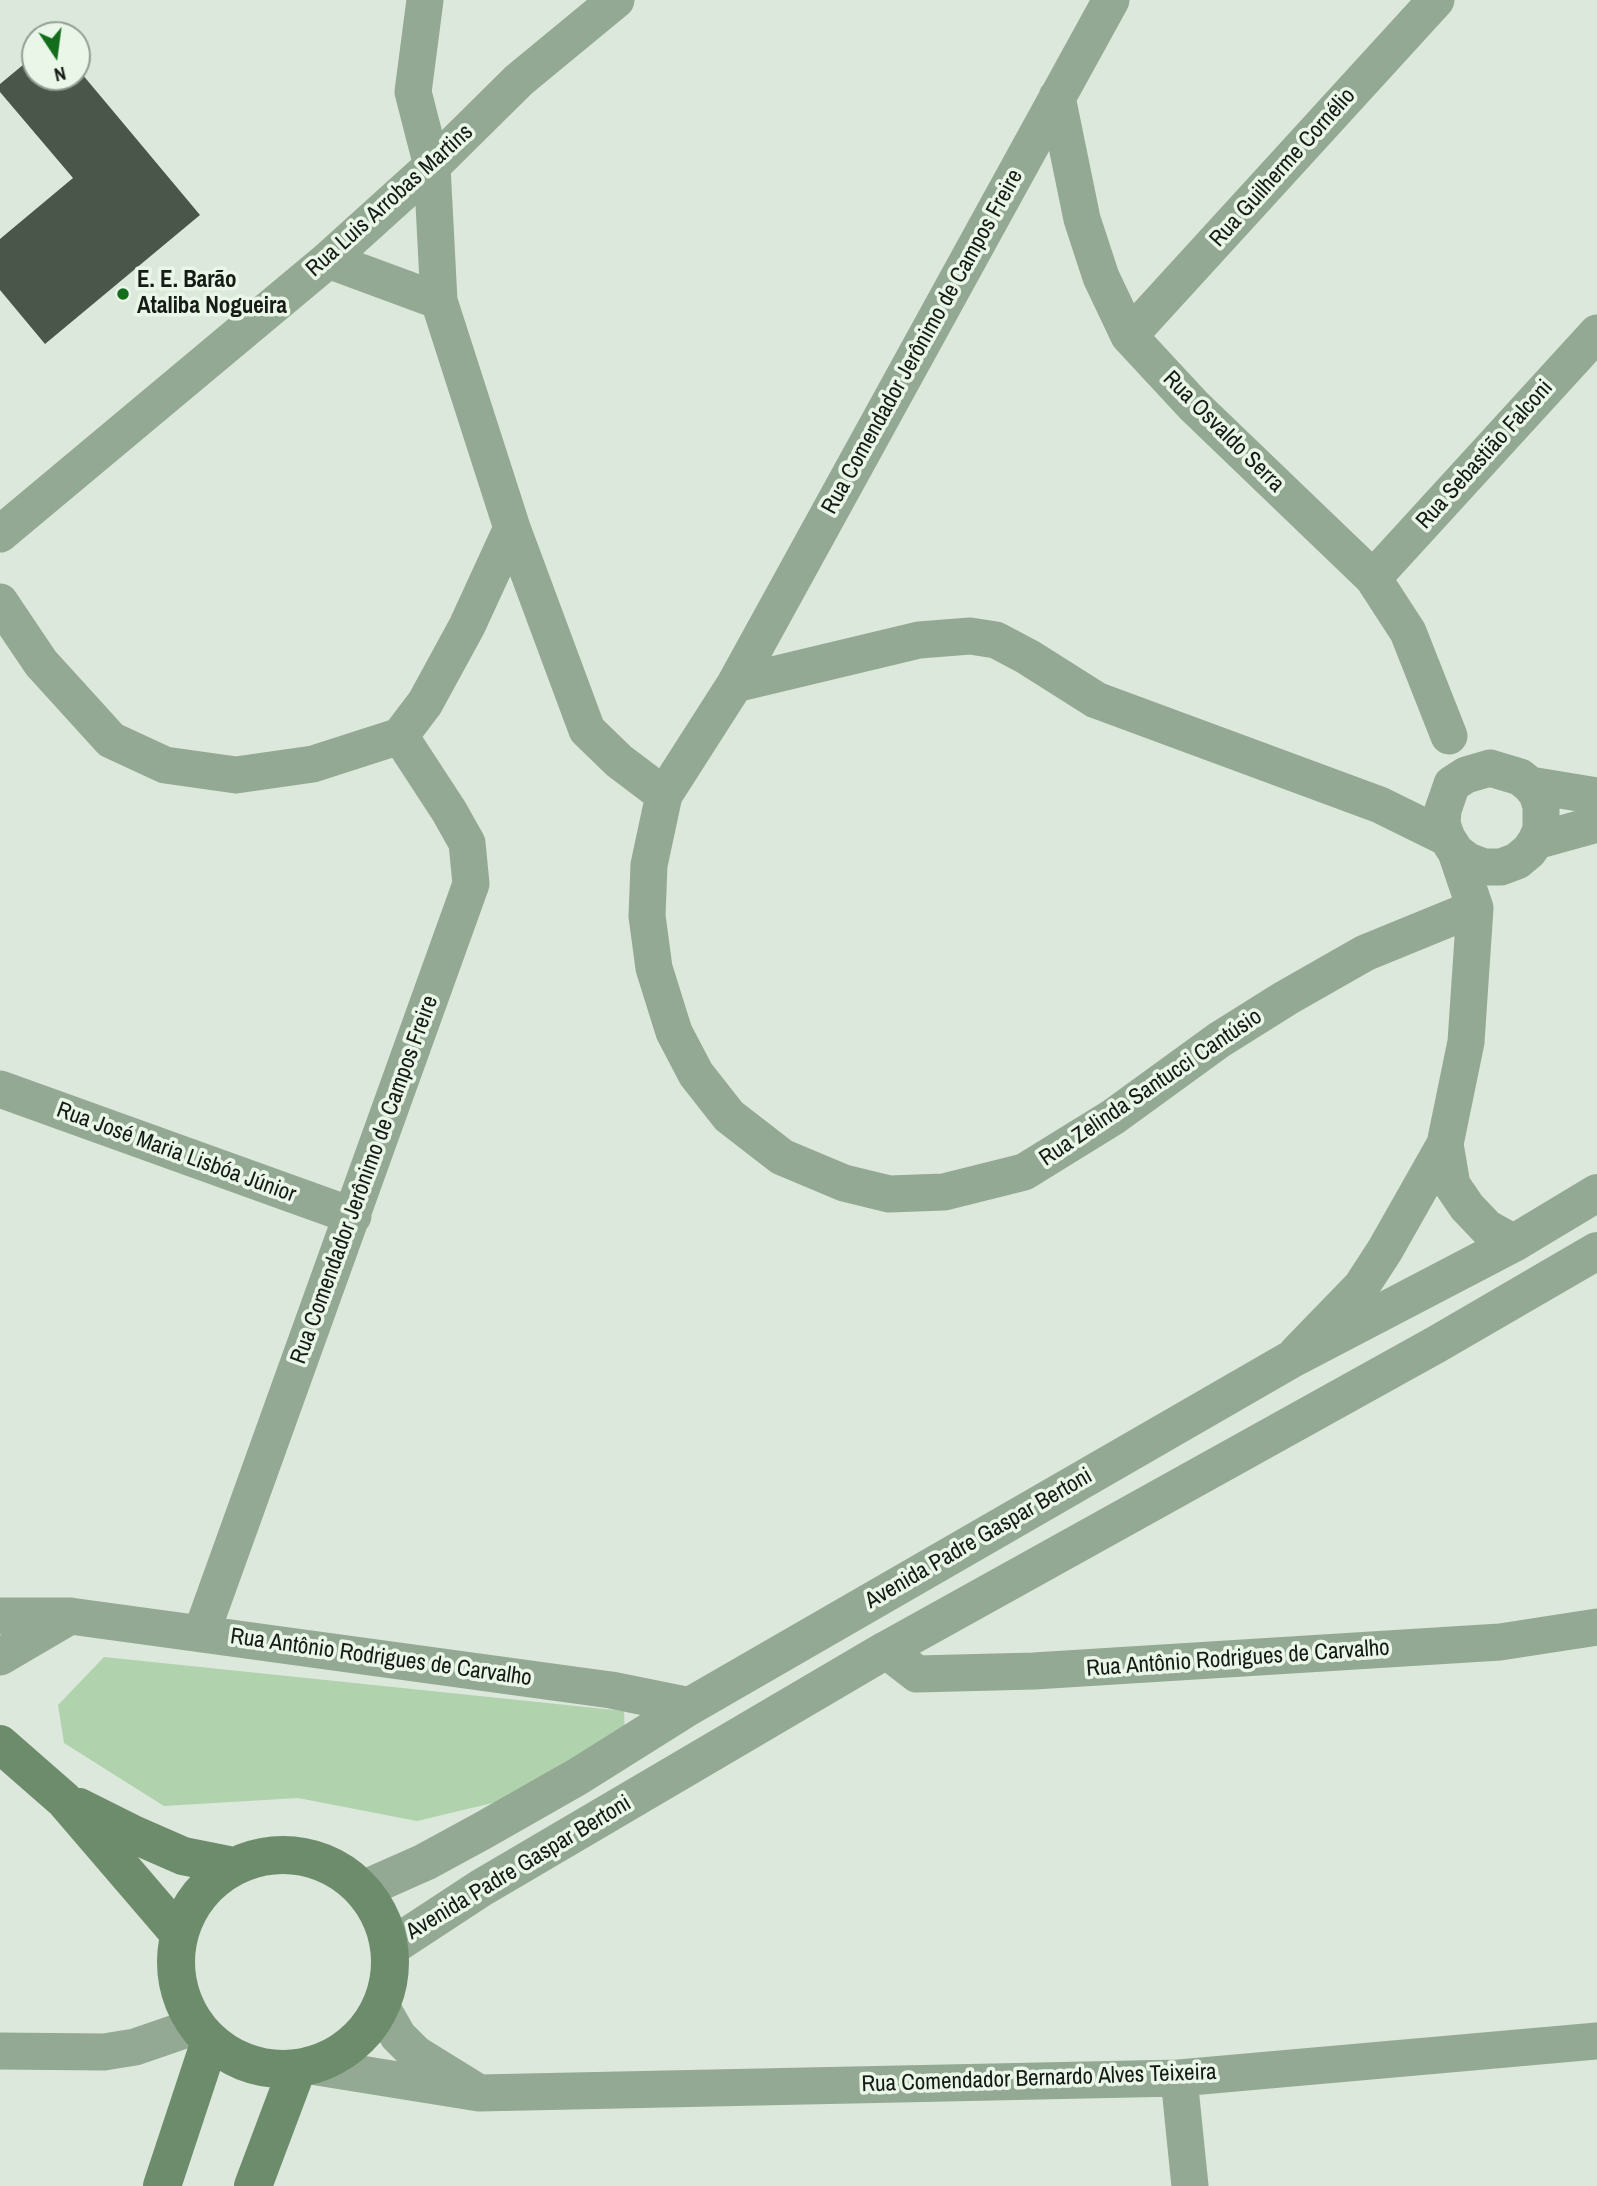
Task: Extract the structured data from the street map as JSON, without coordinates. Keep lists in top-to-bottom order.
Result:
{
  "streets": {
    "street": [
      "Rua Guilherme Cornélio",
      "Rua Luis Arrobas Martins",
      "Rua Comendador Jerônimo de Campos Freire",
      "Rua Osvaldo Serra",
      "Rua Sebastião Falconi",
      "Rua Zelinda Santucci Cantúsio",
      "Rua José Maria Lisbóa Júnior",
      "Avenida Padre Gaspar Bertoni",
      "Rua Antônio Rodrigues de Carvalho",
      "Rua Comendador Bernardo Alves Teixeira"
    ]
  },
  "crossings": [
    ["Rua Guilherme Cornélio", "Rua Osvaldo Serra"],
    ["Rua Comendador Jerônimo de Campos Freire", "Rua Osvaldo Serra"],
    ["Rua Comendador Jerônimo de Campos Freire", "Rua Zelinda Santucci Cantúsio"],
    ["Rua Comendador Jerônimo de Campos Freire", "Rua José Maria Lisbóa Júnior"],
    ["Rua Comendador Jerônimo de Campos Freire", "Rua Antônio Rodrigues de Carvalho"],
    ["Rua Osvaldo Serra", "Rua Sebastião Falconi"],
    ["Avenida Padre Gaspar Bertoni", "Rua Antônio Rodrigues de Carvalho"],
    ["Avenida Padre Gaspar Bertoni", "Rua Comendador Bernardo Alves Teixeira"]
  ],
  "places": ["E. E. Barão Ataliba Nogueira"],
  "north": "bottom"
}
